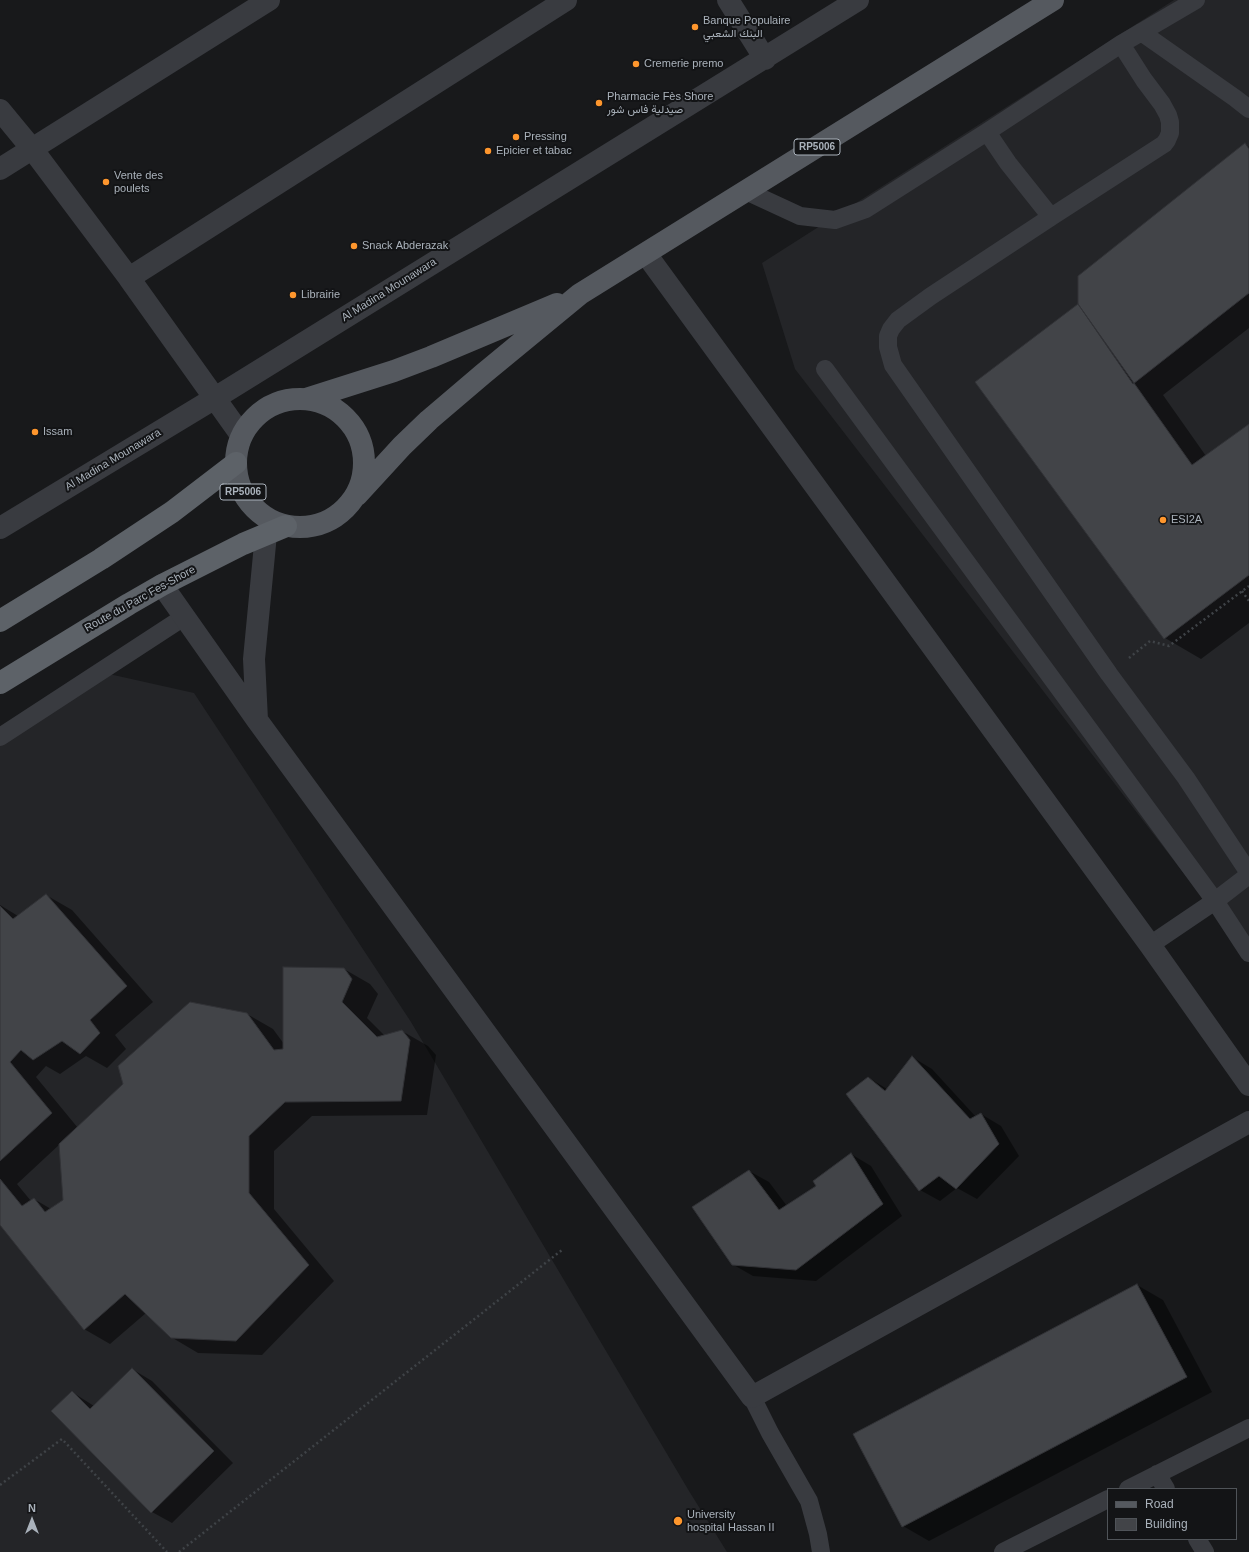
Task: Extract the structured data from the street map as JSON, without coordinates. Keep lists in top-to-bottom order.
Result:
{
  "streets": {
    "highway": ["RP5006", "Route du Parc Fes-Shore"],
    "street": ["Al Madina Mounawara"]
  },
  "crossings": [
    ["RP5006", "Route du Parc Fes-Shore"]
  ],
  "places": [
    "Banque Populaire البنك الشعبي",
    "Cremerie premo",
    "Pharmacie Fès Shore صيدلية فاس شور",
    "Pressing",
    "Epicier et tabac",
    "Vente des poulets",
    "Snack Abderazak",
    "Librairie",
    "Issam",
    "ESI2A",
    "University hospital Hassan II"
  ],
  "legend": ["Road", "Building"],
  "north": "top"
}
